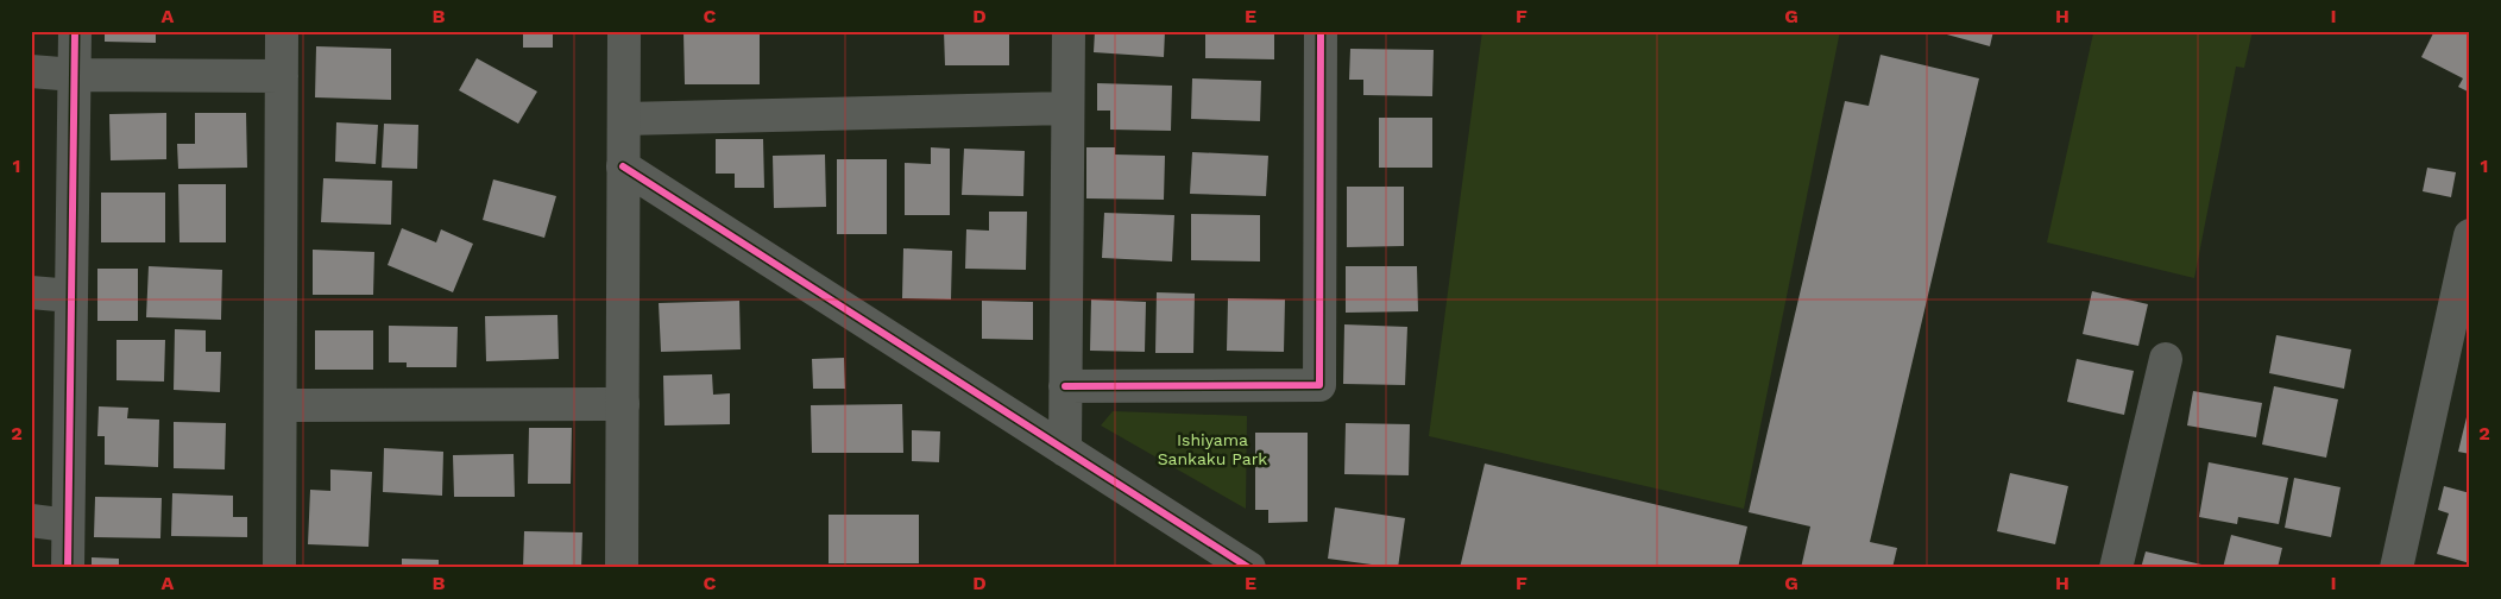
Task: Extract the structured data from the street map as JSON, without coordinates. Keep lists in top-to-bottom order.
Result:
{
  "parks": ["Ishiyama Sankaku Park"],
  "grid": {
    "columns": [
      "A",
      "B",
      "C",
      "D",
      "E",
      "F",
      "G",
      "H",
      "I"
    ],
    "rows": ["1", "2"]
  }
}
